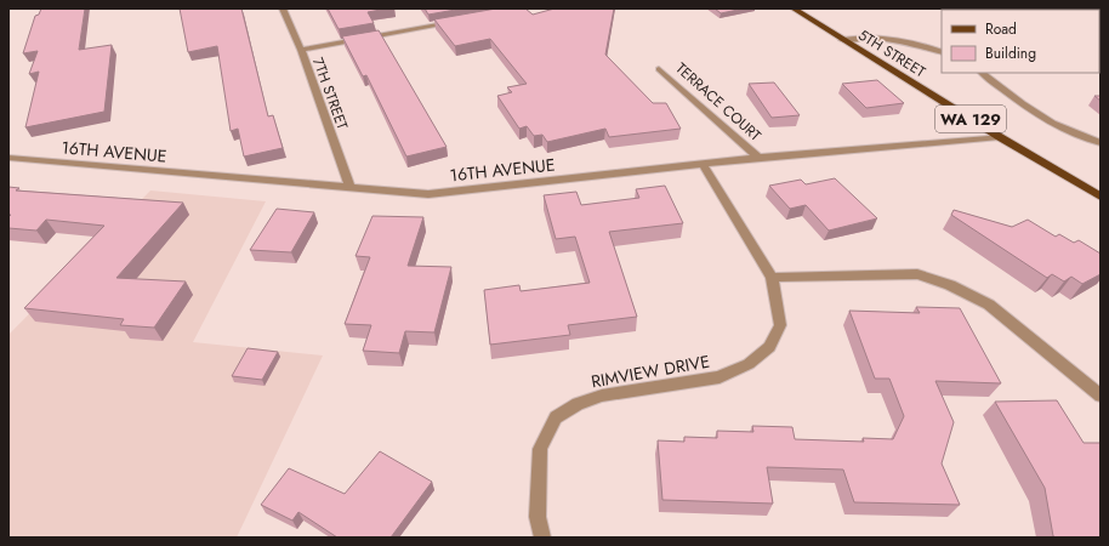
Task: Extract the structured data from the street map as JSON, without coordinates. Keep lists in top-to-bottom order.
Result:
{
  "streets": {
    "main road": ["5TH STREET", "WA 129"],
    "street": [
      "7TH STREET",
      "TERRACE COURT",
      "16TH AVENUE",
      "RIMVIEW DRIVE"
    ]
  },
  "crossings": [
    ["5TH STREET", "16TH AVENUE"],
    ["7TH STREET", "16TH AVENUE"],
    ["TERRACE COURT", "16TH AVENUE"],
    ["16TH AVENUE", "RIMVIEW DRIVE"]
  ],
  "legend": ["Road", "Building"]
}
